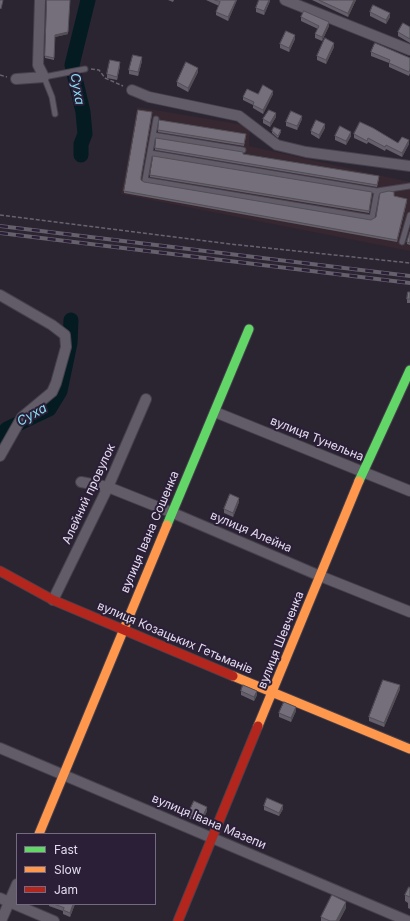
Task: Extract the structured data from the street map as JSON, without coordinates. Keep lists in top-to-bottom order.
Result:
{
  "streets": {
    "street": [
      "вулиця Тунельна",
      "Алейний провулок",
      "вулиця Івана Сошенка",
      "вулиця Алейна",
      "вулиця Козацьких Гетьманів",
      "вулиця Шевченка",
      "вулиця Івана Мазепи"
    ]
  },
  "crossings": [
    ["вулиця Тунельна", "вулиця Івана Сошенка"],
    ["вулиця Тунельна", "вулиця Шевченка"],
    ["Алейний провулок", "вулиця Алейна"],
    ["Алейний провулок", "вулиця Козацьких Гетьманів"],
    ["вулиця Івана Сошенка", "вулиця Алейна"],
    ["вулиця Івана Сошенка", "вулиця Козацьких Гетьманів"],
    ["вулиця Івана Сошенка", "вулиця Івана Мазепи"],
    ["вулиця Алейна", "вулиця Шевченка"],
    ["вулиця Козацьких Гетьманів", "вулиця Шевченка"],
    ["вулиця Шевченка", "вулиця Івана Мазепи"]
  ],
  "water": ["Суха"],
  "legend": ["Fast", "Slow", "Jam"]
}
